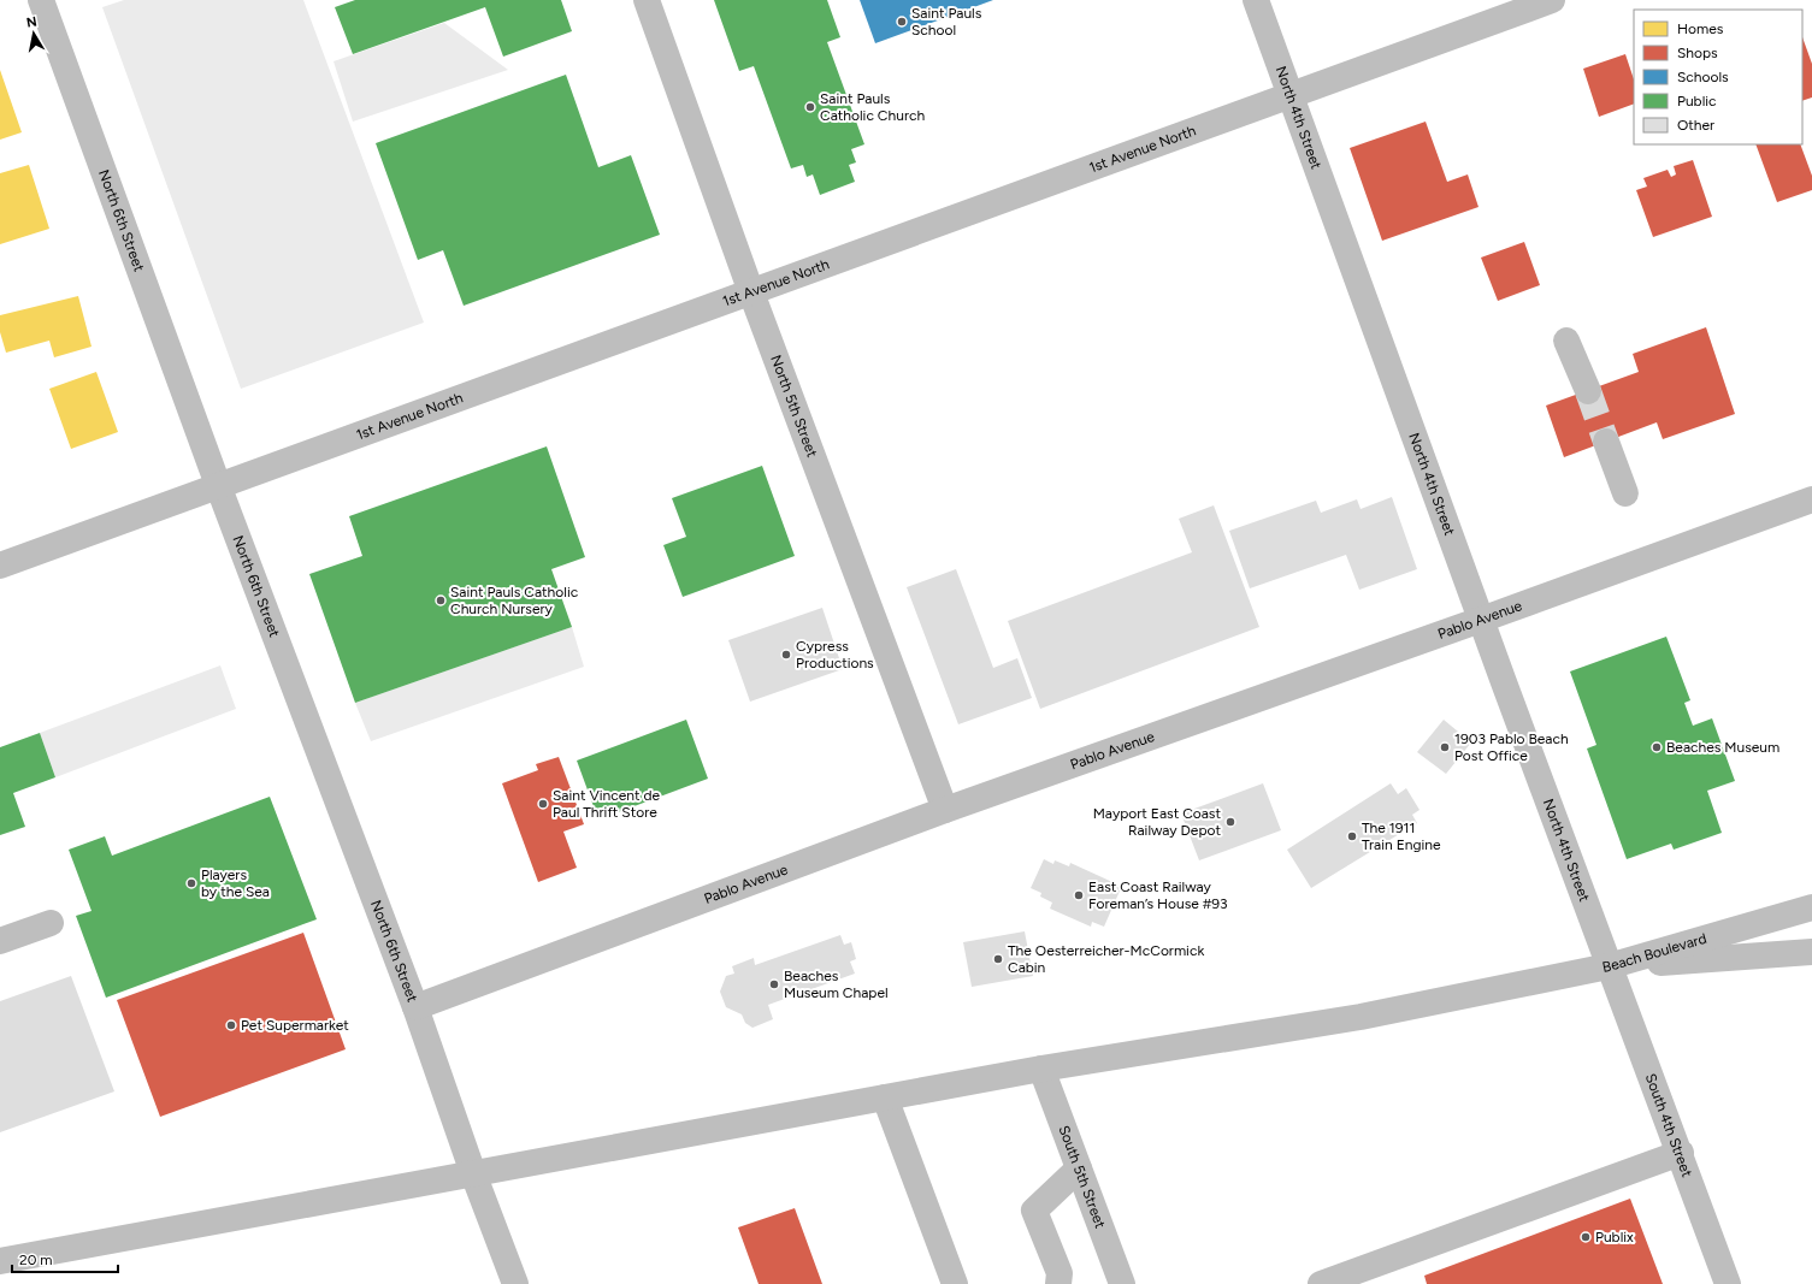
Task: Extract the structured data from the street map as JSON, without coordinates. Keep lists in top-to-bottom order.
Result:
{
  "streets": {
    "main road": [
      "North 4th Street",
      "1st Avenue North",
      "North 6th Street",
      "North 5th Street",
      "Pablo Avenue",
      "Beach Boulevard",
      "South 4th Street",
      "South 5th Street"
    ]
  },
  "crossings": [
    ["North 4th Street", "1st Avenue North"],
    ["North 4th Street", "Pablo Avenue"],
    ["North 4th Street", "Beach Boulevard"],
    ["North 4th Street", "South 4th Street"],
    ["1st Avenue North", "North 6th Street"],
    ["1st Avenue North", "North 5th Street"],
    ["North 6th Street", "Pablo Avenue"],
    ["North 5th Street", "Pablo Avenue"],
    ["Beach Boulevard", "South 4th Street"]
  ],
  "places": [
    "Saint Pauls School",
    "Saint Pauls Catholic Church",
    "Saint Pauls Catholic Church Nursery",
    "Cypress Productions",
    "1903 Pablo Beach Post Office",
    "Beaches Museum",
    "Saint Vincent de Paul Thrift Store",
    "Mayport East Coast Railway Depot",
    "The 1911 Train Engine",
    "Players by the Sea",
    "East Coast Railway Foreman’s House #93",
    "The Oesterreicher-McCormick Cabin",
    "Beaches Museum Chapel",
    "Pet Supermarket",
    "Publix"
  ],
  "legend": [
    "Homes",
    "Shops",
    "Schools",
    "Public",
    "Other"
  ],
  "scale_bar": "20 m",
  "north": "top"
}
